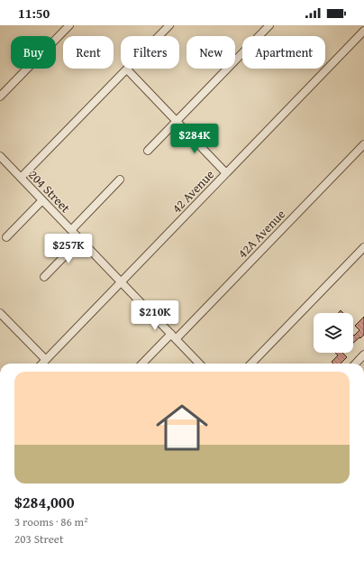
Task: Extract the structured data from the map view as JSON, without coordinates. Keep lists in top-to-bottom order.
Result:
{
  "streets": {
    "street": ["204 Street", "42 Avenue", "42A Avenue"]
  },
  "crossings": [
    ["204 Street", "42 Avenue"],
    ["204 Street", "42A Avenue"]
  ],
  "page": {
    "status": "11:50",
    "chip": [
      "Buy",
      "Rent",
      "Filters",
      "New",
      "Apartment"
    ],
    "price": ["$284K", "$257K", "$210K"],
    "list": [
      {
        "name": "$284,000",
        "note": "3 rooms · 86 m² · 203 Street"
      }
    ]
  }
}
